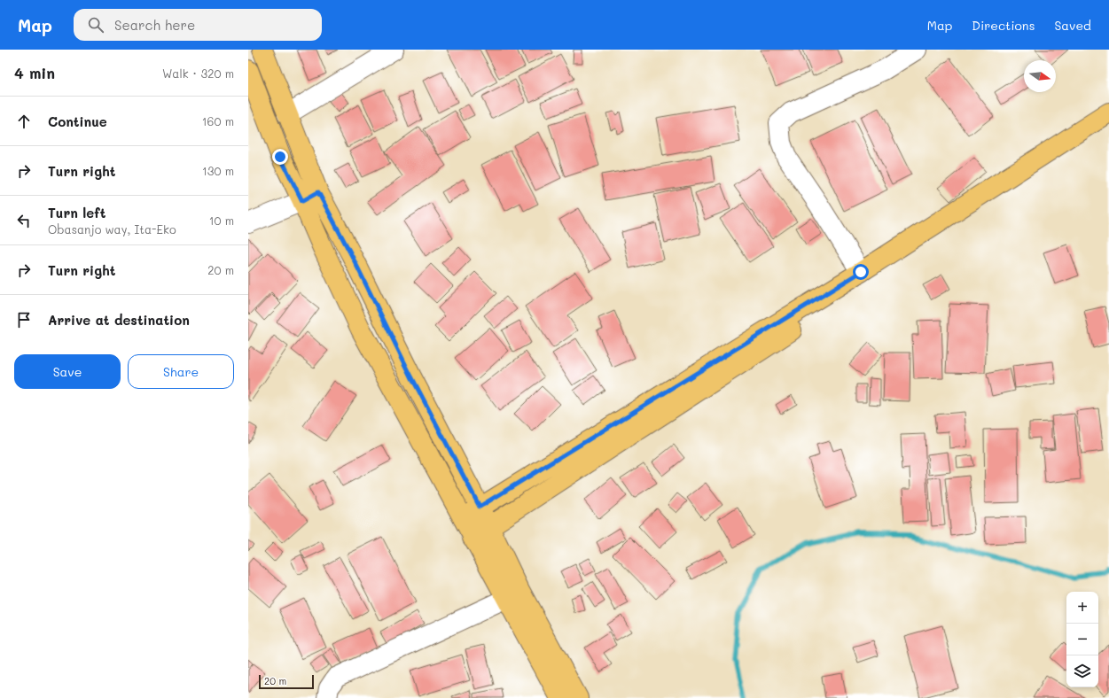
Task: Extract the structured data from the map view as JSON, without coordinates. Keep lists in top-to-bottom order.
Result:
{
  "scale_bar": "20 m",
  "north": "right",
  "page": {
    "header": "Map",
    "search": "Search here",
    "nav": ["Map", "Directions", "Saved"],
    "heading": ["4 min", "Walk · 320 m"],
    "list": [
      ["Continue", "160 m"],
      ["Turn right", "130 m"],
      ["Turn left", "Obasanjo way, Ita-Eko", "10 m"],
      ["Turn right", "20 m"],
      "Arrive at destination"
    ],
    "buttons": ["Save", "Share"],
    "map_buttons": ["+", "−"],
    "scale": "20 m"
  }
}
